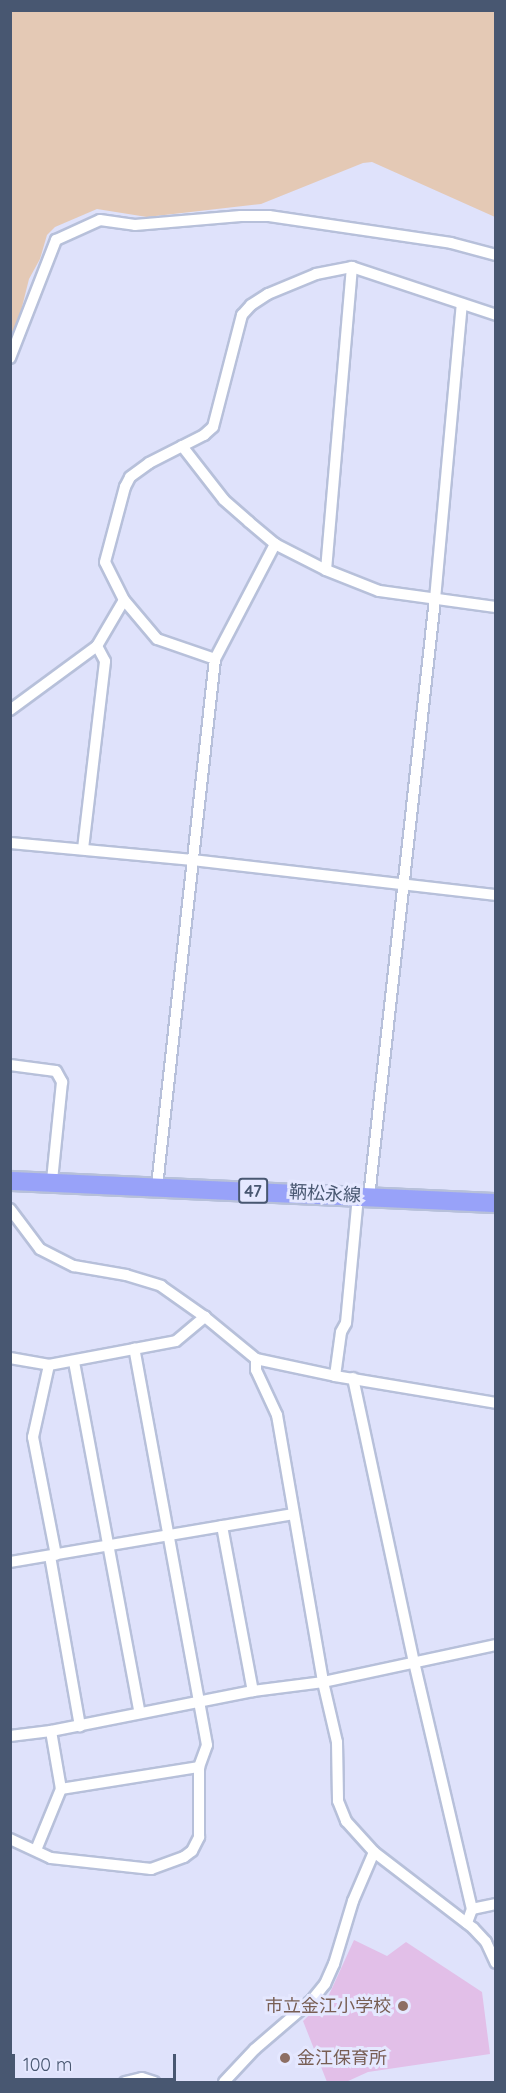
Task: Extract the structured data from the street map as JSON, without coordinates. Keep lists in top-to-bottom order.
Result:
{
  "streets": {
    "main road": ["47", "鞆松永線"]
  },
  "places": ["市立金江小学校", "金江保育所"],
  "scale_bar": "100 m"
}
